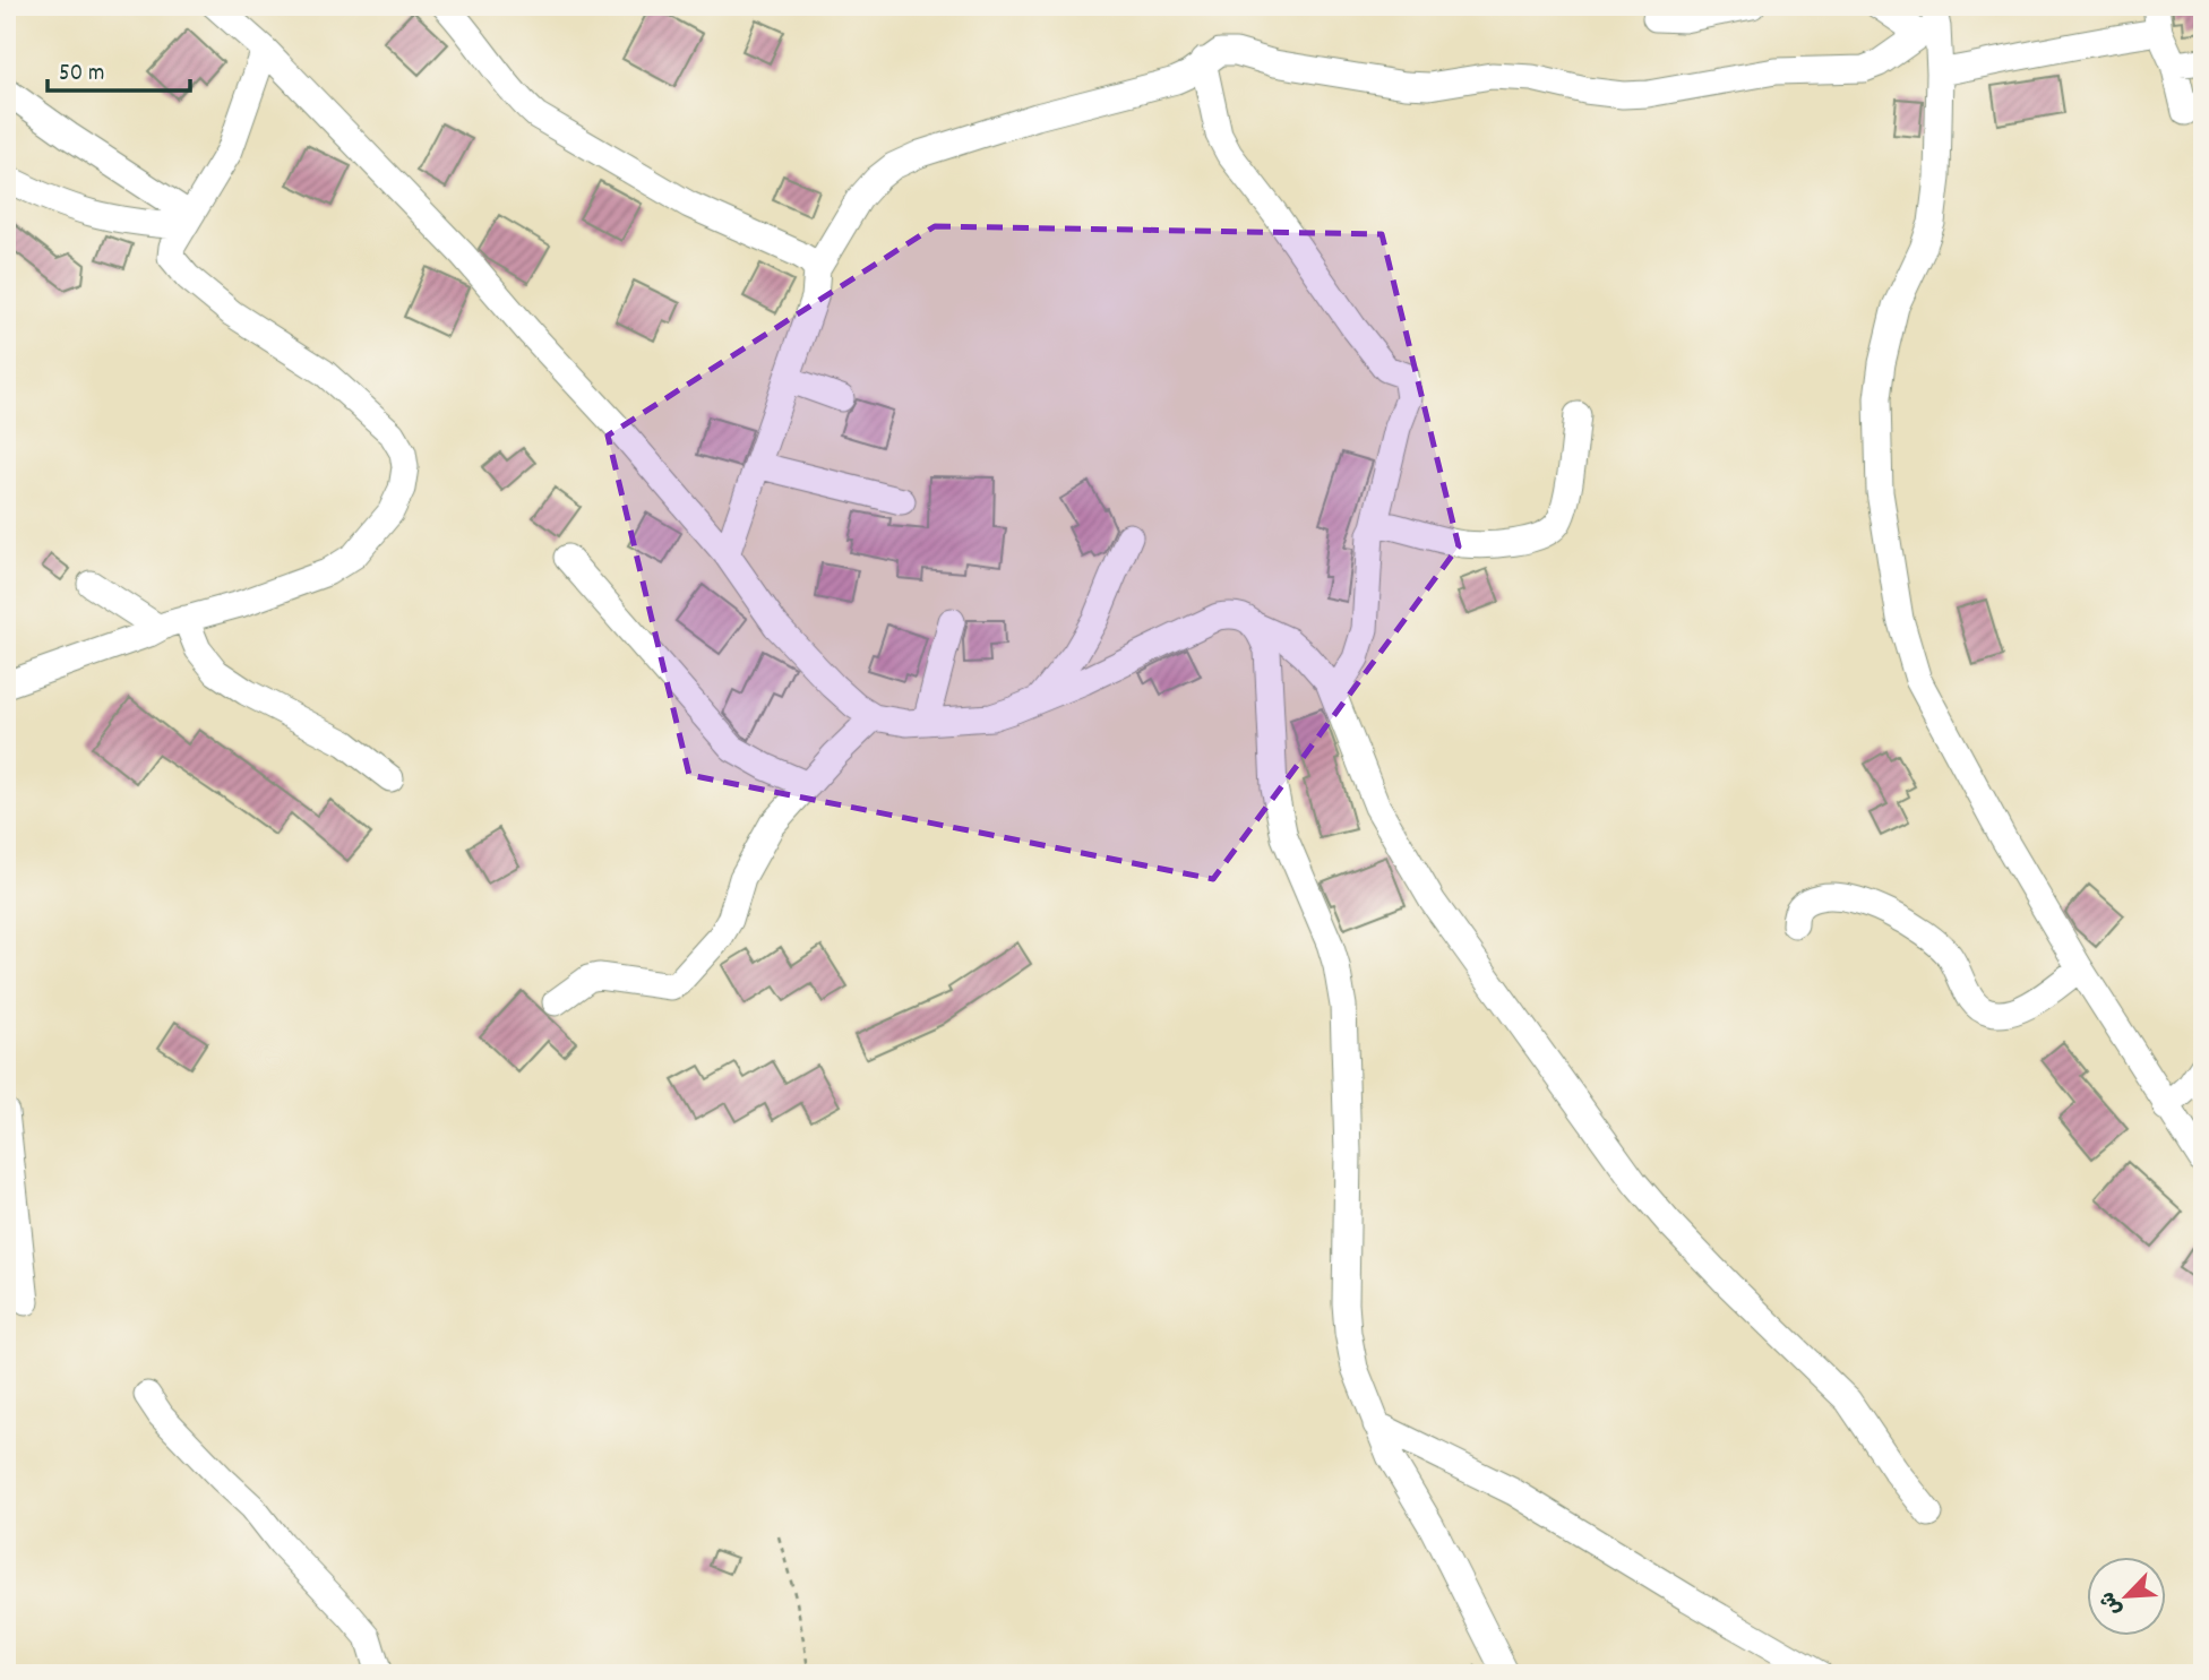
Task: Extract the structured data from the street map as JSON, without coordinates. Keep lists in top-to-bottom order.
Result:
{
  "scale_bar": "50 m",
  "north": "bottom left"
}
